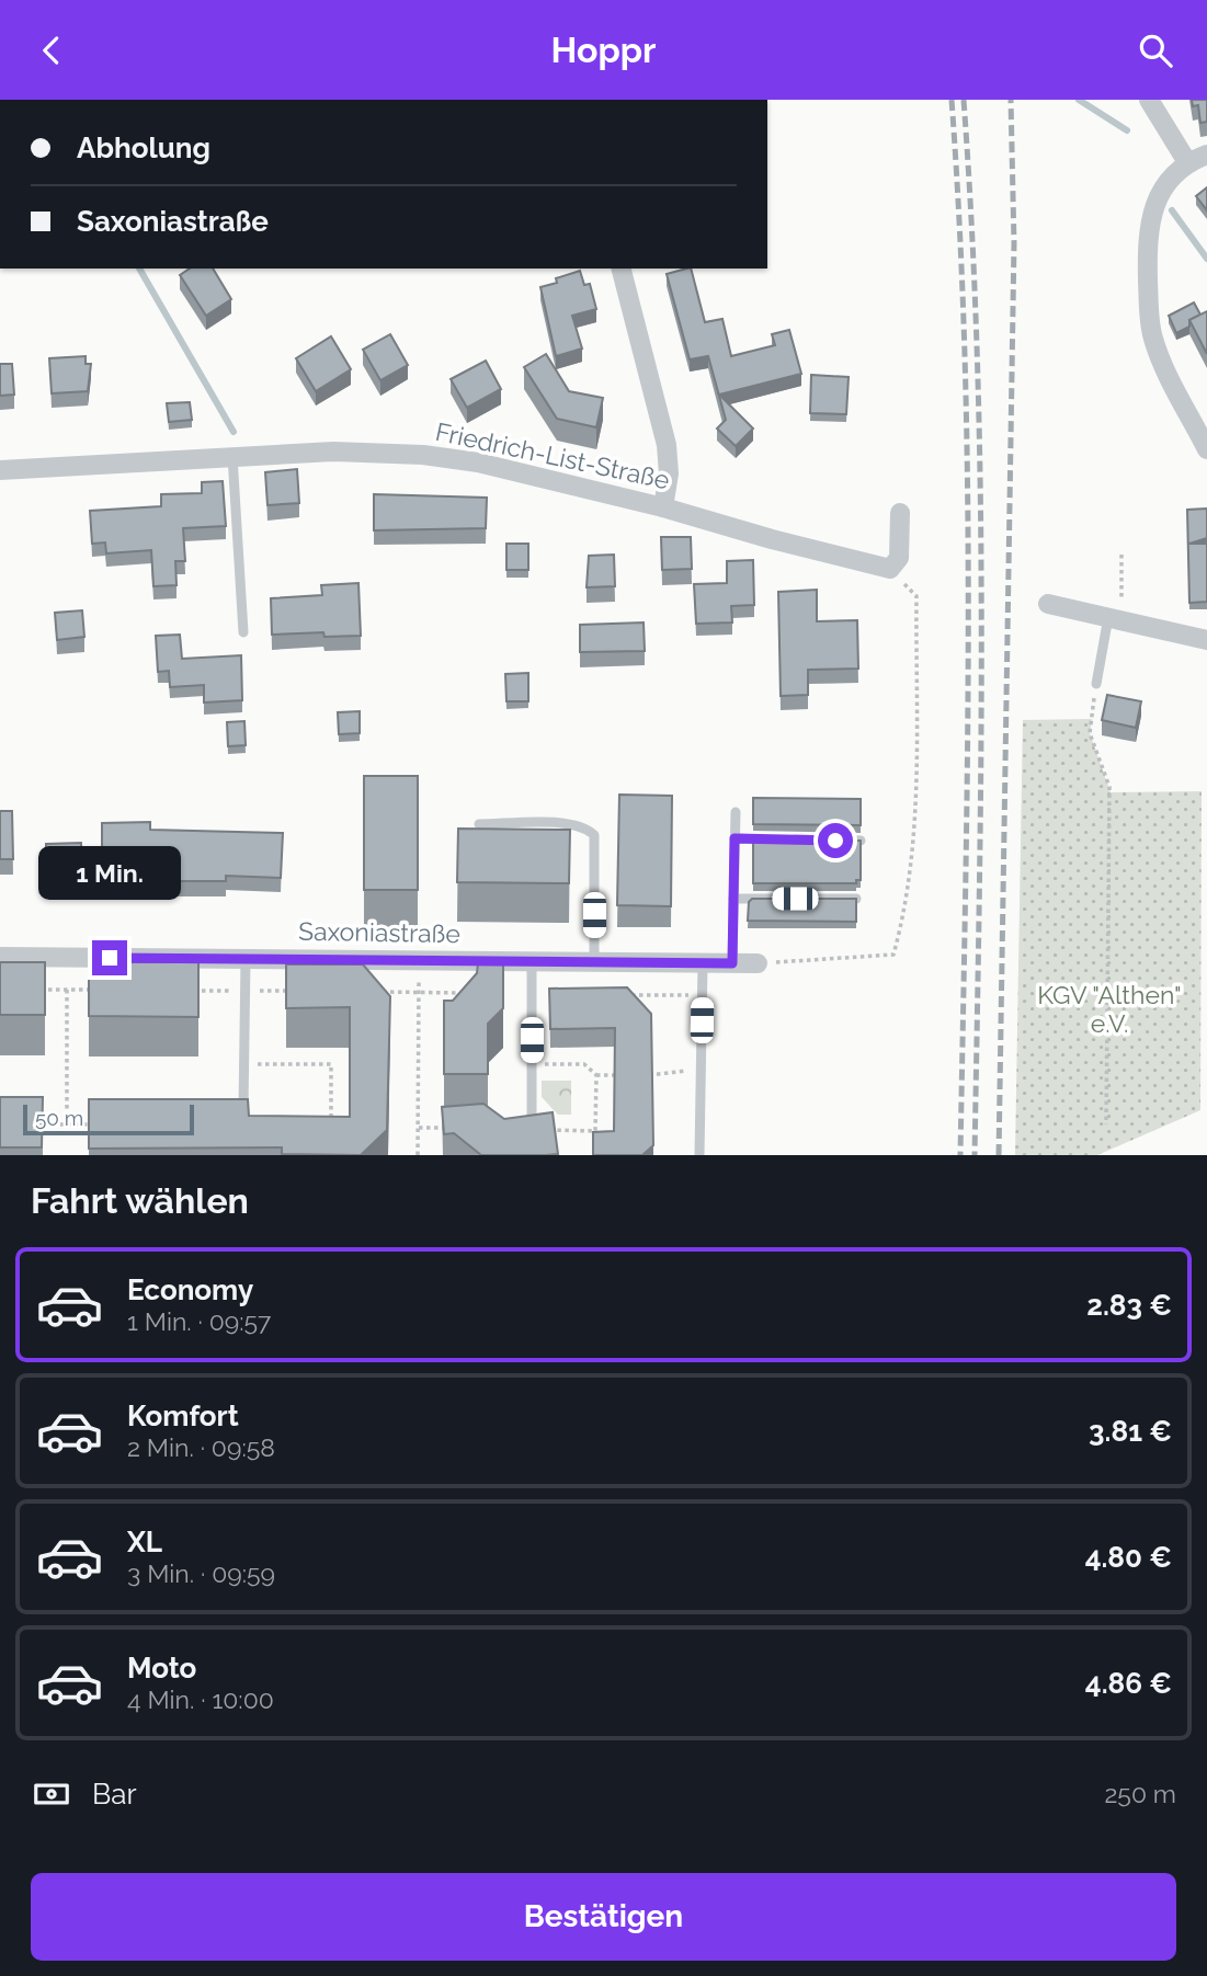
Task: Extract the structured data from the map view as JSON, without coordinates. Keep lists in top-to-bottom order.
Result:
{
  "streets": {
    "street": ["Friedrich-List-Straße", "Saxoniastraße"]
  },
  "parks": ["KGV \"Althen\" e.V."],
  "scale_bar": "50 m",
  "page": {
    "header": "Hoppr",
    "banner": ["Abholung", "Saxoniastraße"],
    "bubble": "1 Min.",
    "scale": "50 m",
    "heading": "Fahrt wählen",
    "list": [
      {
        "name": "Economy",
        "note": "1 Min. · 09:57",
        "value": "2.83 €"
      },
      {
        "name": "Komfort",
        "note": "2 Min. · 09:58",
        "value": "3.81 €"
      },
      {
        "name": "XL",
        "note": "3 Min. · 09:59",
        "value": "4.80 €"
      },
      {
        "name": "Moto",
        "note": "4 Min. · 10:00",
        "value": "4.86 €"
      }
    ],
    "pay": ["Bar", "250 m"],
    "buttons": "Bestätigen"
  }
}
